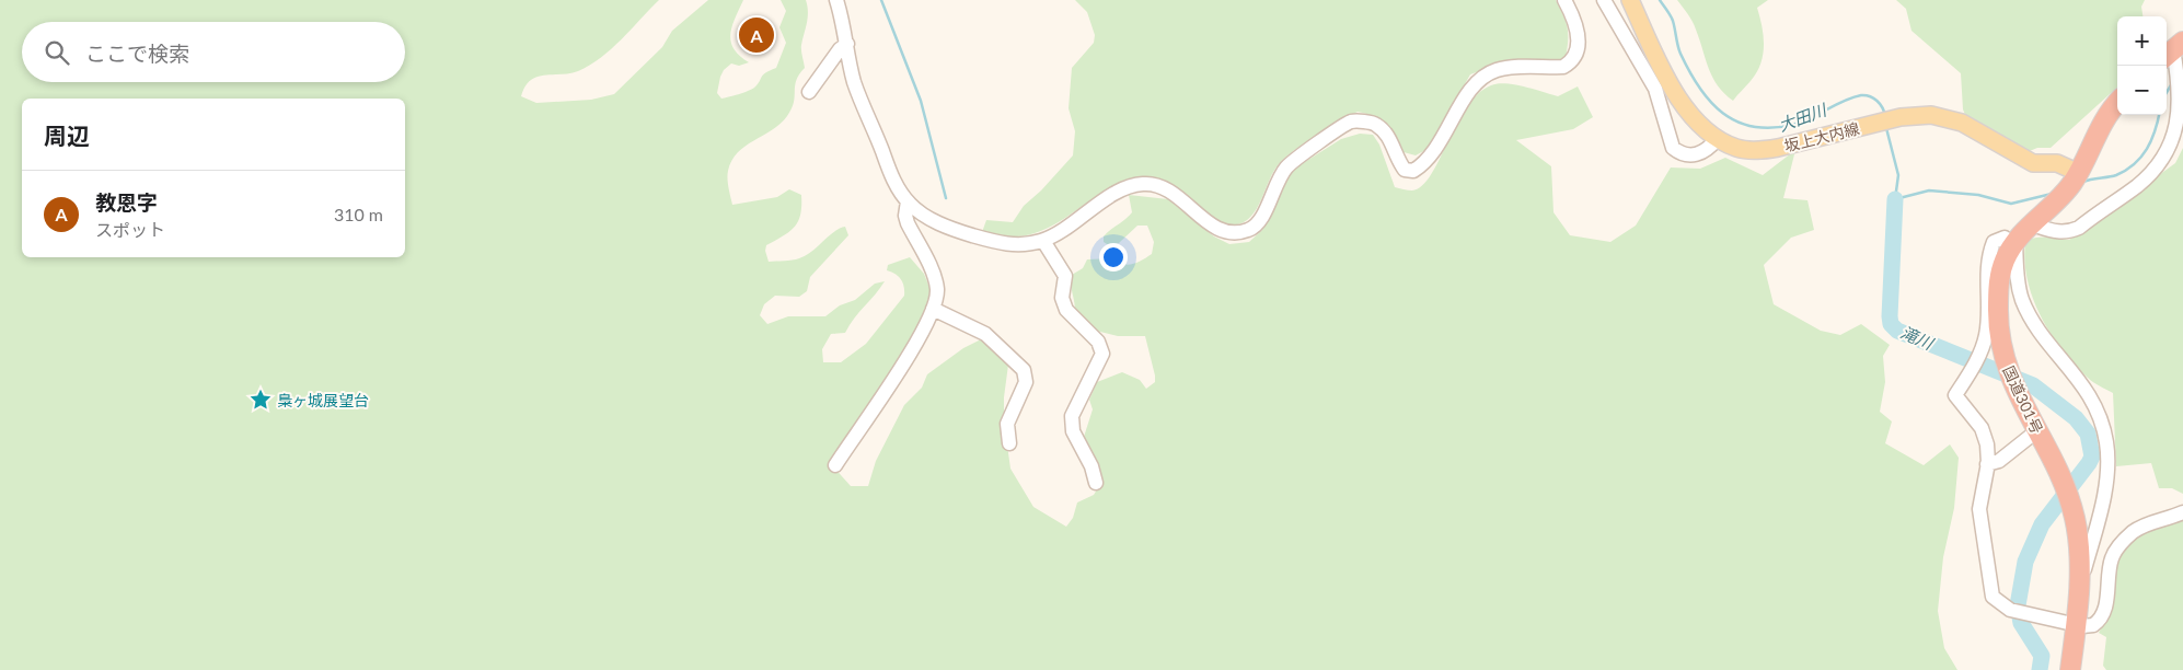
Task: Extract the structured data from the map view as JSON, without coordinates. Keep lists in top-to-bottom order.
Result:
{
  "streets": {
    "highway": ["国道301号"],
    "main road": ["坂上大内線"]
  },
  "crossings": [
    ["坂上大内線", "国道301号"]
  ],
  "water": ["大田川", "滝川"],
  "places": {
    "place": ["梟ヶ城展望台"]
  },
  "page": {
    "pins": "A",
    "map_buttons": ["+", "−"],
    "search": "ここで検索",
    "heading": "周辺",
    "list": [
      {
        "mark": "A",
        "name": "教恩字",
        "note": "スポット",
        "value": "310 m"
      }
    ]
  }
}
